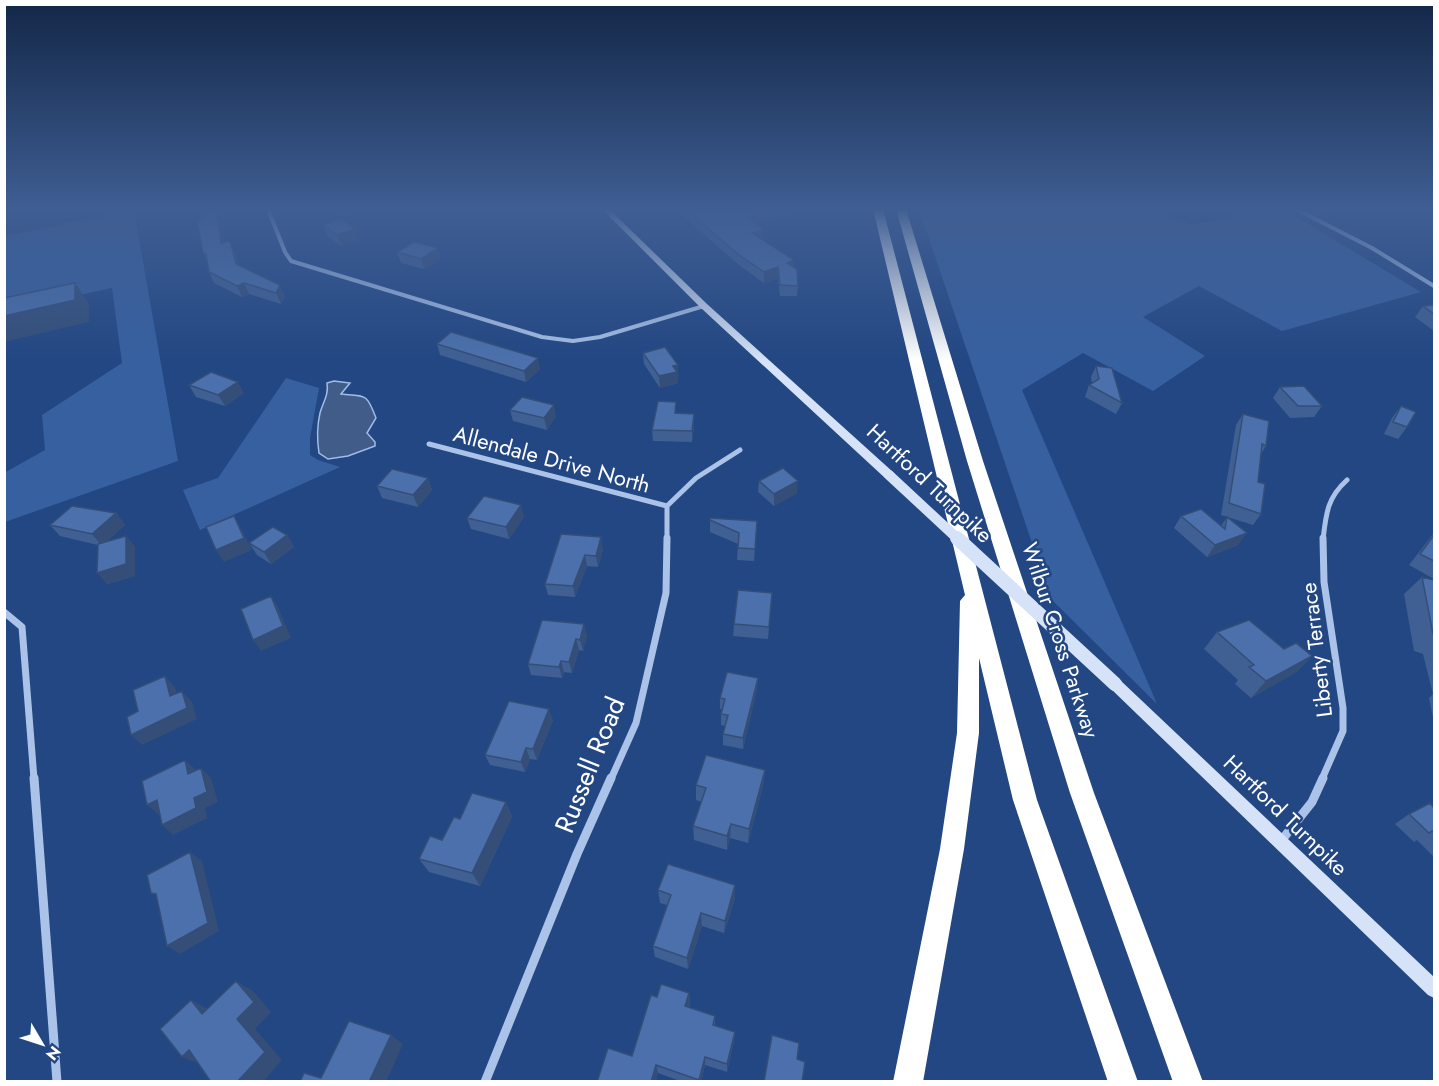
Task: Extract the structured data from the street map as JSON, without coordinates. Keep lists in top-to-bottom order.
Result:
{
  "streets": {
    "highway": ["Wilbur Cross Parkway"],
    "main road": ["Hartford Turnpike"],
    "street": ["Allendale Drive North", "Liberty Terrace", "Russell Road"]
  },
  "crossings": [
    ["Allendale Drive North", "Russell Road"],
    ["Hartford Turnpike", "Liberty Terrace"]
  ],
  "north": "bottom right"
}
